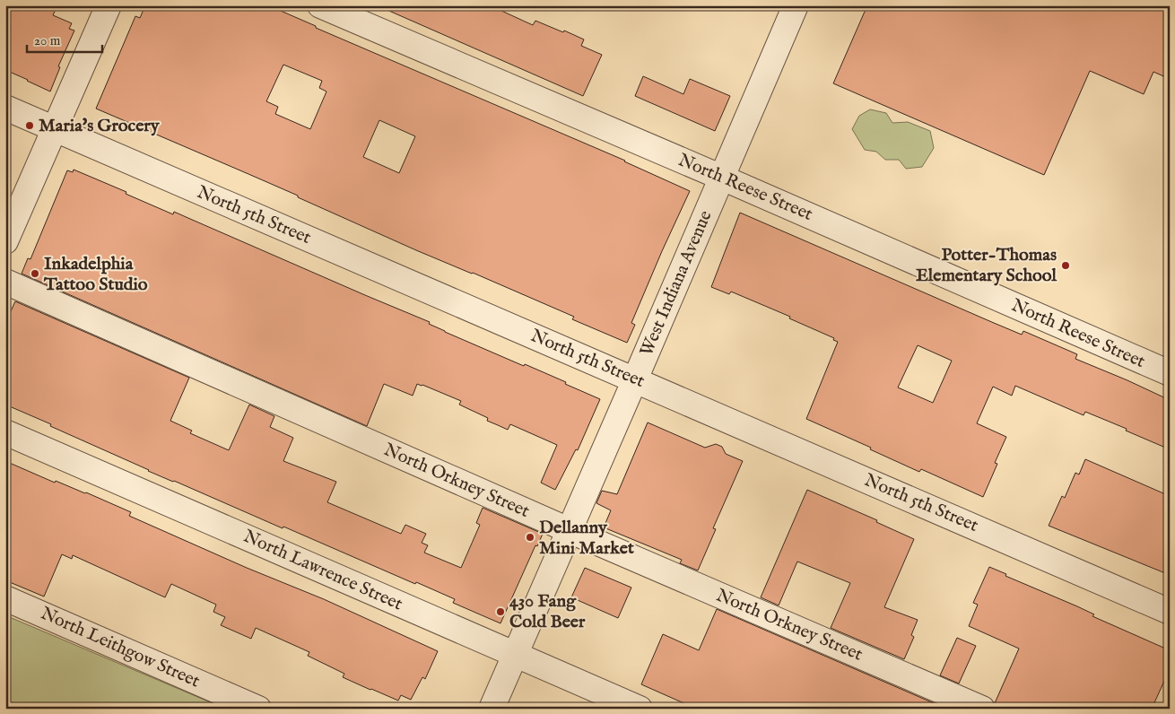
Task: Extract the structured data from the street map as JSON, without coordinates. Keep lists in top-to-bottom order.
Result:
{
  "streets": {
    "street": [
      "North Reese Street",
      "North 5th Street",
      "West Indiana Avenue",
      "North Orkney Street",
      "North Lawrence Street",
      "North Leithgow Street"
    ]
  },
  "crossings": [
    ["North Reese Street", "West Indiana Avenue"],
    ["North 5th Street", "West Indiana Avenue"],
    ["West Indiana Avenue", "North Orkney Street"],
    ["West Indiana Avenue", "North Lawrence Street"]
  ],
  "places": [
    "Maria's Grocery",
    "Potter-Thomas Elementary School",
    "Inkadelphia Tattoo Studio",
    "Dellanny Mini Market",
    "430 Fang Cold Beer"
  ],
  "scale_bar": "20 m"
}
